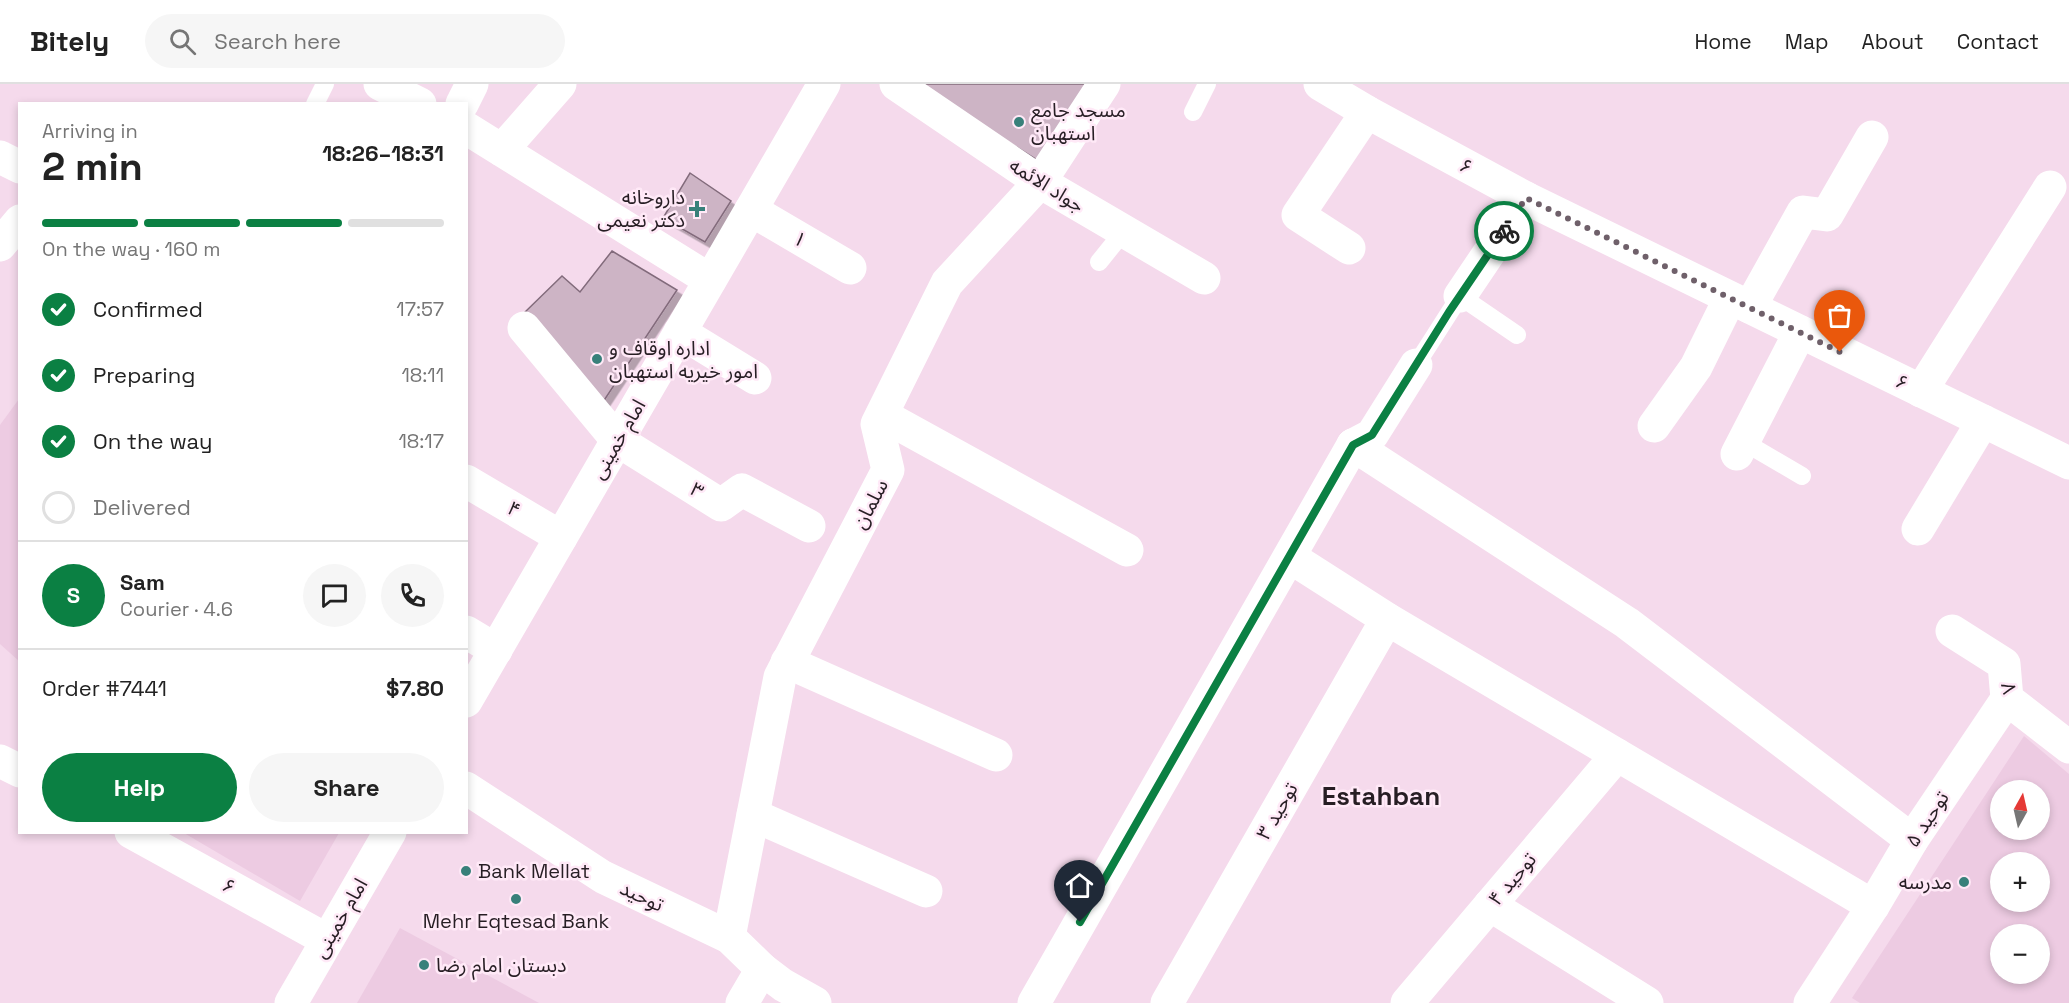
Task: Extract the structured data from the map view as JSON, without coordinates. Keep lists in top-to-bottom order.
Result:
{
  "streets": {
    "street": [
      "۶",
      "جواد الائمه",
      "۱",
      "امام خمینی",
      "۳",
      "سلمان",
      "۴",
      "۸",
      "توحید ۳",
      "توحید ۵",
      "توحید ۴",
      "توحید"
    ]
  },
  "crossings": [
    ["۶", "امام خمینی"],
    ["جواد الائمه", "سلمان"],
    ["۱", "امام خمینی"],
    ["امام خمینی", "۳"],
    ["امام خمینی", "۴"],
    ["سلمان", "توحید"],
    ["۸", "توحید ۵"]
  ],
  "districts": ["Estahban"],
  "places": {
    "other": [
      "مسجد جامع استهبان",
      "اداره اوقاف و امور خیریه استهبان",
      "Bank Mellat",
      "مدرسه",
      "Mehr Eqtesad Bank",
      "دبستان امام رضا"
    ],
    "health": ["داروخانه دکتر نعیمی"]
  },
  "north": "top",
  "page": {
    "header": "Bitely",
    "search": "Search here",
    "nav": [
      "Home",
      "Map",
      "About",
      "Contact"
    ],
    "heading": ["2 min", "Arriving in", "18:26–18:31"],
    "panel": [
      "Sam",
      "Courier · 4.6",
      "Order #7441",
      "$7.80"
    ],
    "bar": "On the way · 160 m",
    "list": [
      ["Confirmed", "17:57"],
      ["Preparing", "18:11"],
      ["On the way", "18:17"],
      "Delivered"
    ],
    "round": "S",
    "buttons": ["Help", "Share"],
    "map_buttons": ["+", "−"]
  }
}
